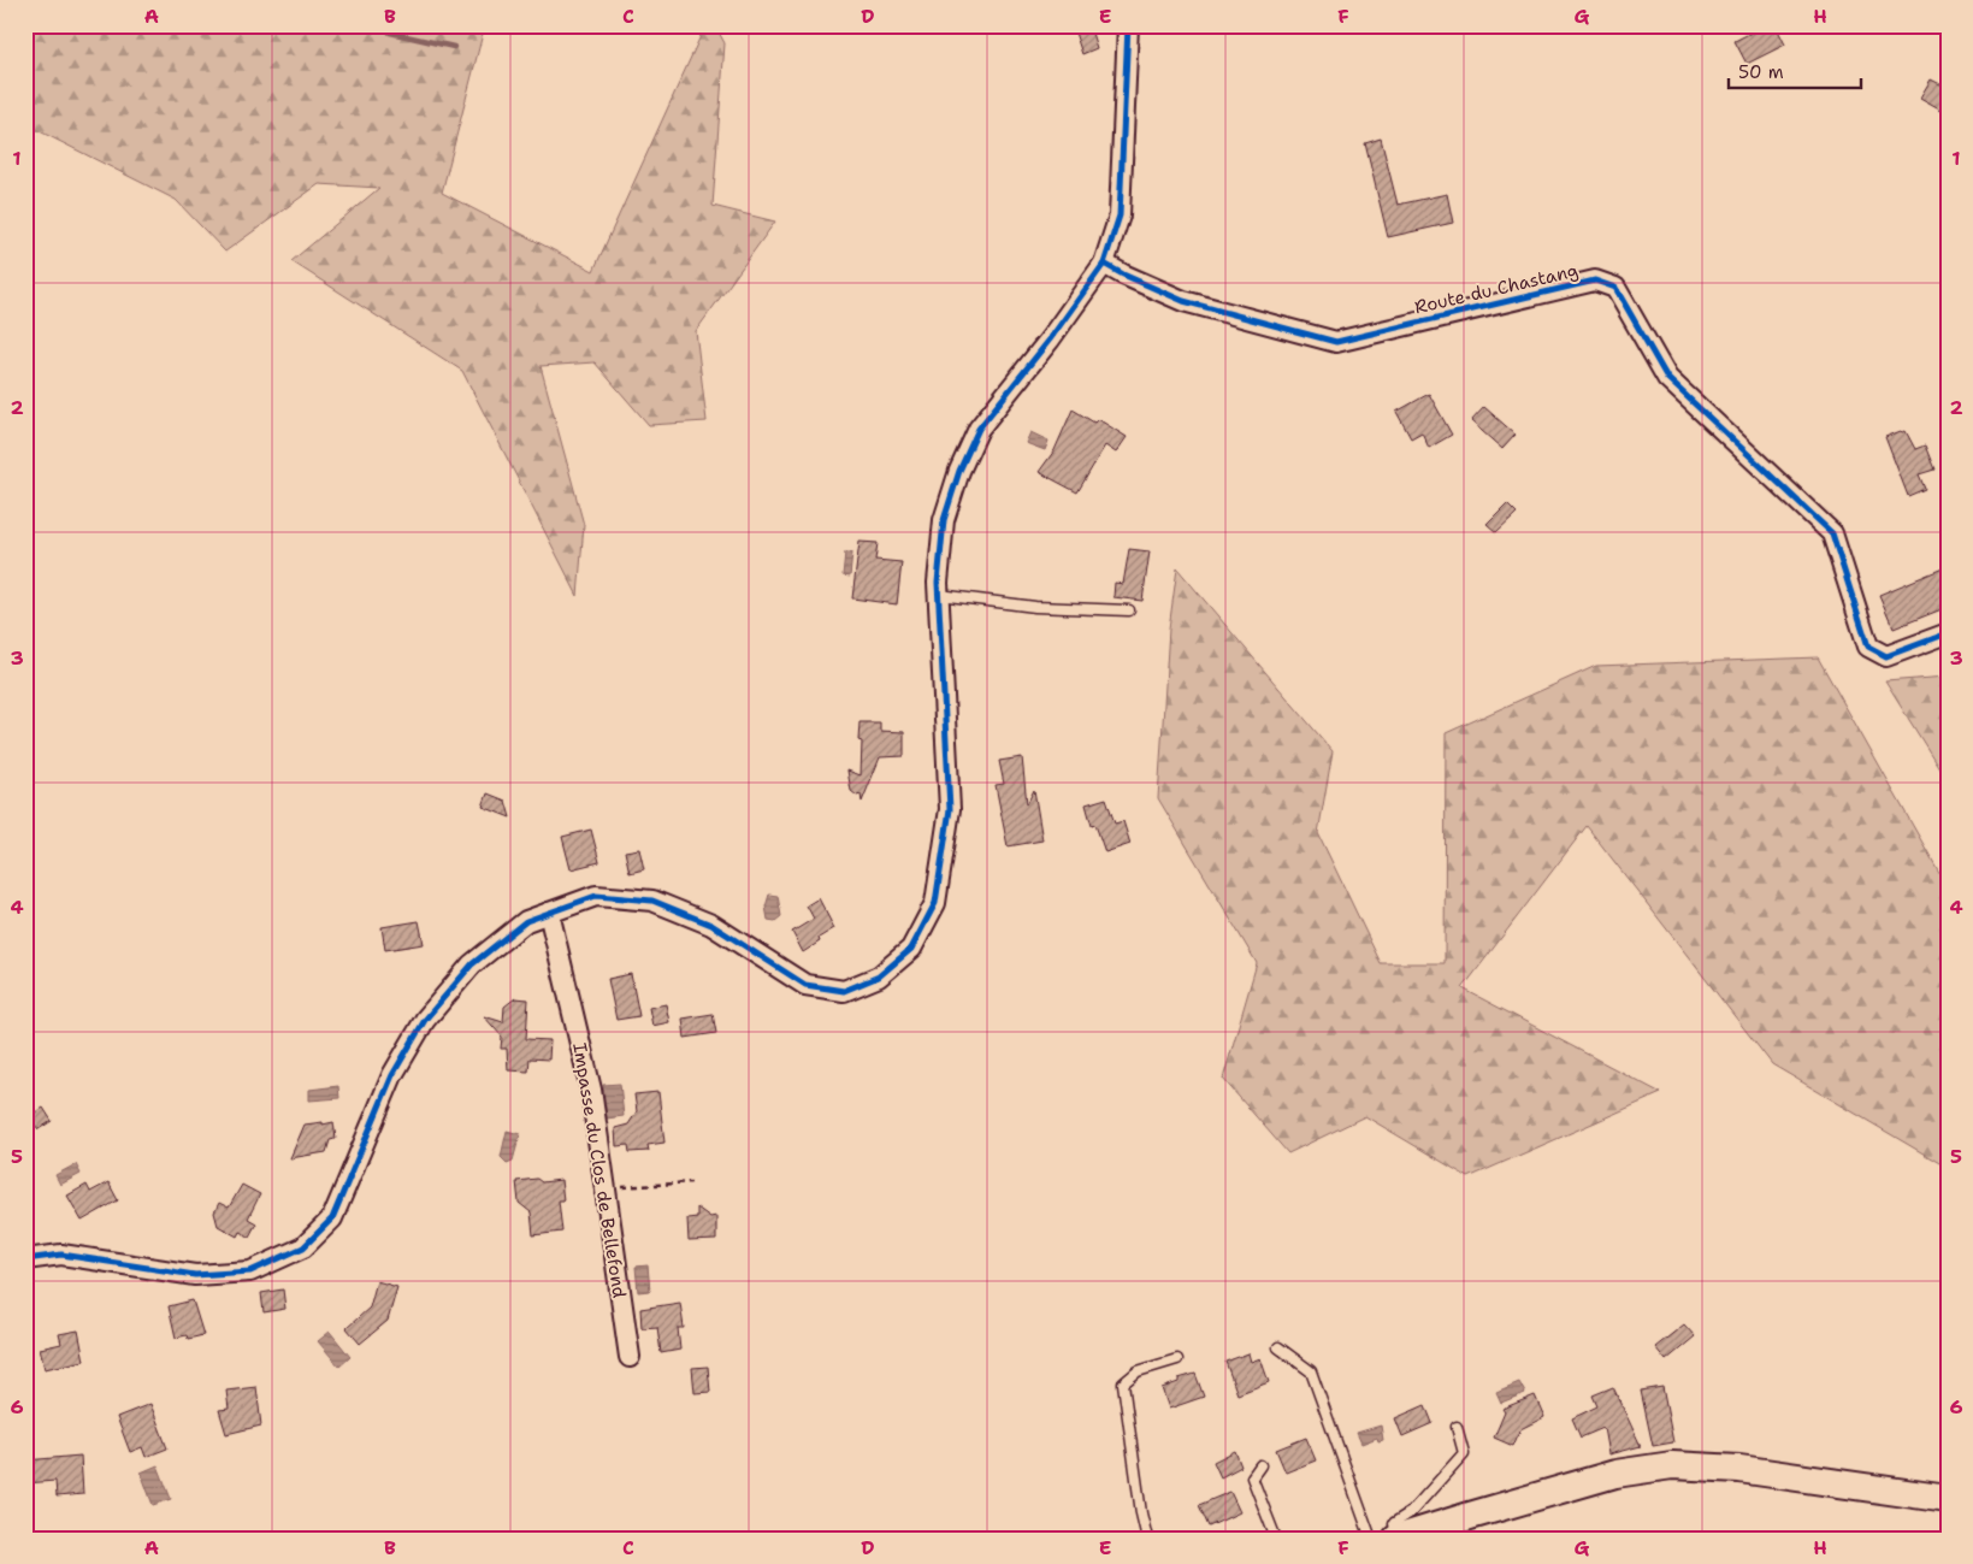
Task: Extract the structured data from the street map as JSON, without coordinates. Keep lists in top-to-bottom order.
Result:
{
  "streets": {
    "street": ["Route du Chastang", "Impasse du Clos de Bellefond"]
  },
  "scale_bar": "50 m",
  "grid": {
    "columns": [
      "A",
      "B",
      "C",
      "D",
      "E",
      "F",
      "G",
      "H"
    ],
    "rows": [
      "1",
      "2",
      "3",
      "4",
      "5",
      "6"
    ]
  }
}
